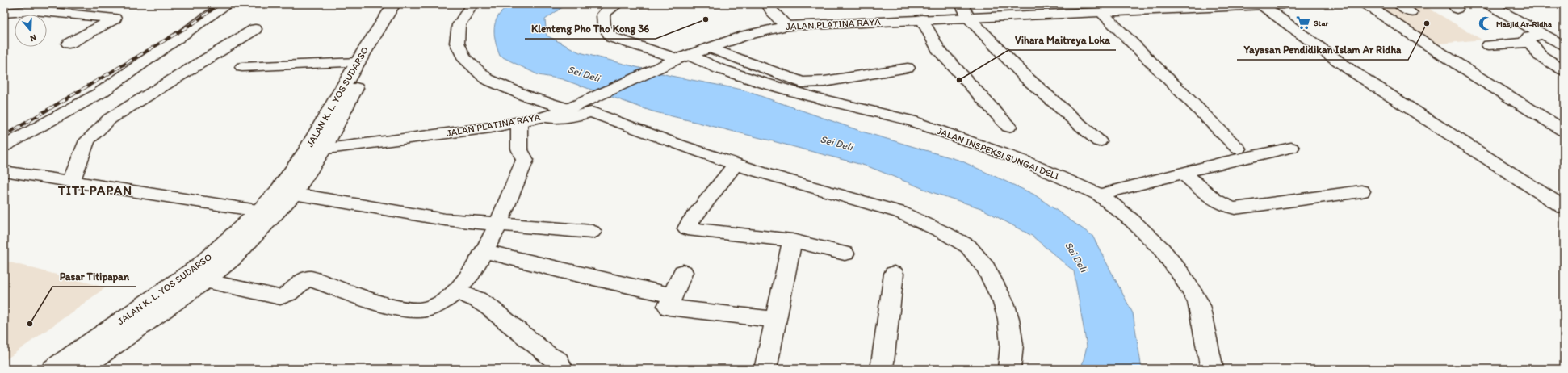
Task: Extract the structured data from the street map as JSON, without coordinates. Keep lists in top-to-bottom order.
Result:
{
  "streets": {
    "main road": ["JALAN PLATINA RAYA", "JALAN K. L. YOS SUDARSO", "JALAN INSPEKSI SUNGAI DELI"]
  },
  "crossings": [
    ["JALAN PLATINA RAYA", "JALAN K. L. YOS SUDARSO"],
    ["JALAN PLATINA RAYA", "JALAN INSPEKSI SUNGAI DELI"]
  ],
  "districts": ["TITI PAPAN"],
  "water": ["Sei Deli"],
  "places": {
    "other": [
      "Klenteng Pho Tho Kong 36",
      "Yayasan Pendidikan Islam Ar Ridha",
      "Vihara Maitreya Loka",
      "Pasar Titipapan"
    ],
    "supermarket": ["Star"],
    "mosque": ["Masjid Ar-Ridha"]
  },
  "north": "bottom"
}
